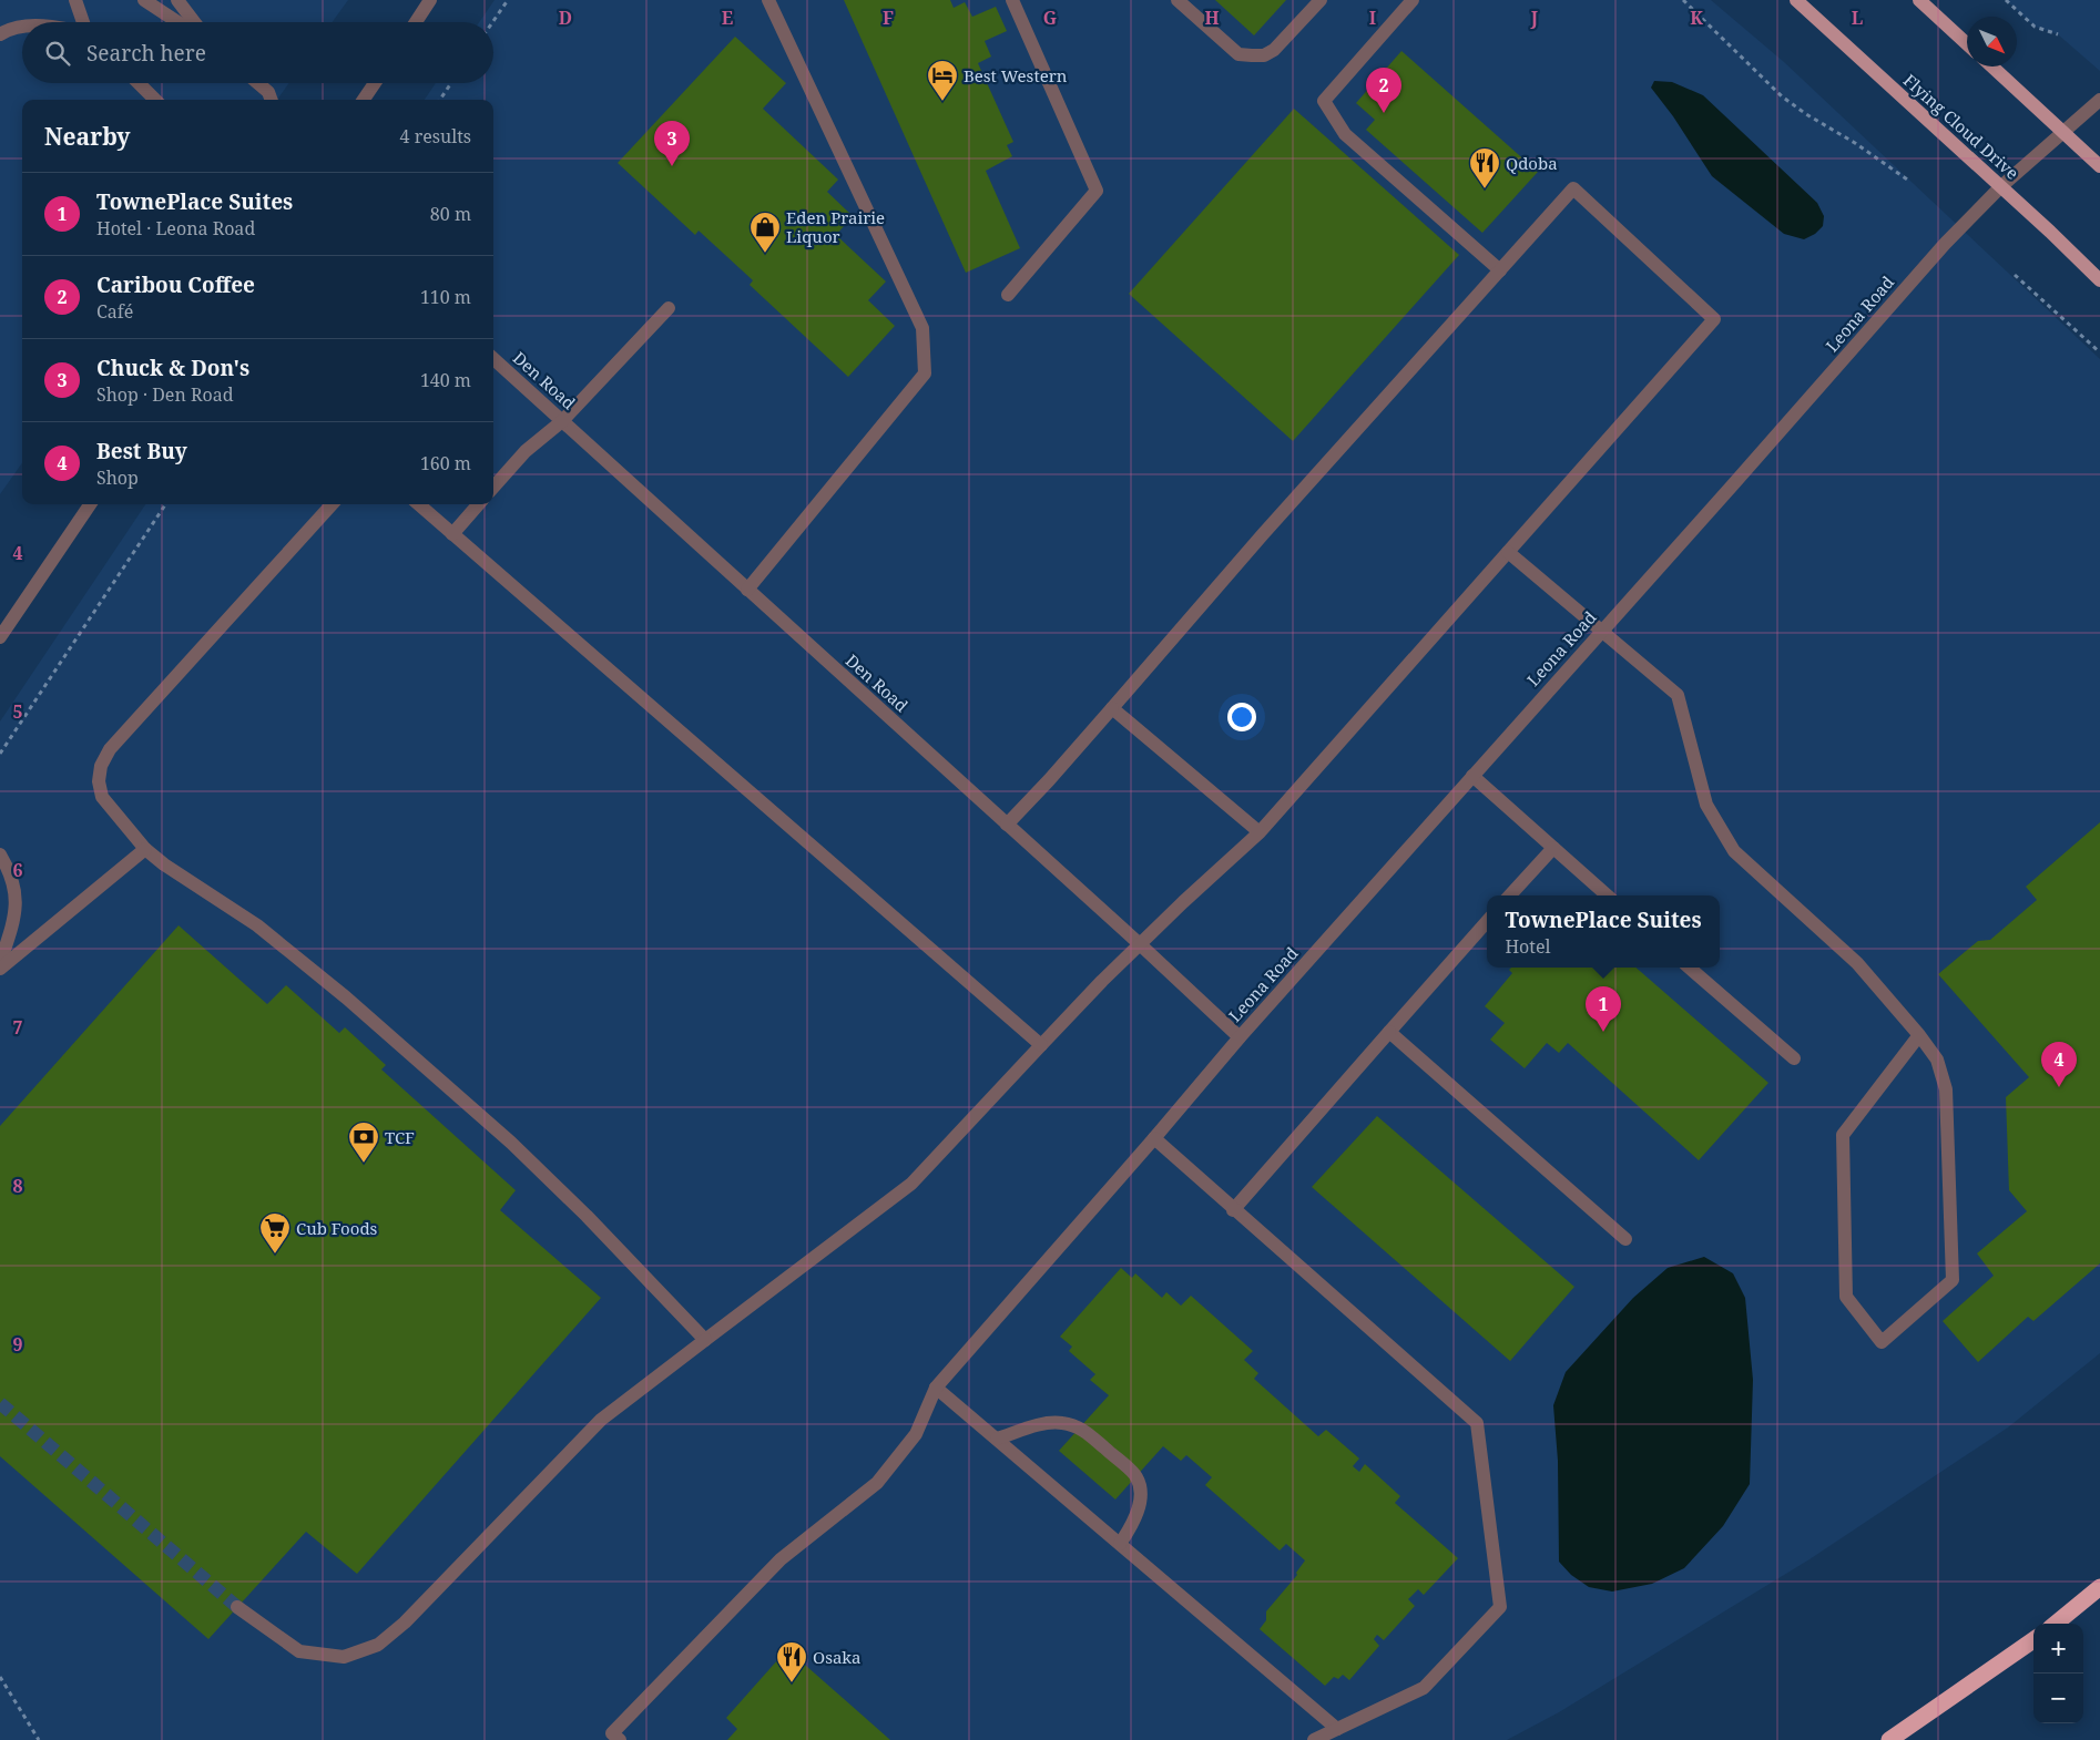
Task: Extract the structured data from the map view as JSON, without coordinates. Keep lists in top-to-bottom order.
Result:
{
  "streets": {
    "main road": ["Flying Cloud Drive"],
    "street": ["Leona Road", "Den Road"]
  },
  "crossings": [
    ["Flying Cloud Drive", "Leona Road"],
    ["Leona Road", "Den Road"]
  ],
  "places": {
    "hotel": ["Best Western"],
    "restaurant": ["Qdoba", "Osaka"],
    "shop": ["Eden Prairie Liquor"],
    "bank": ["TCF"],
    "supermarket": ["Cub Foods"]
  },
  "north": "bottom right",
  "page": {
    "search": "Search here",
    "pins": [
      "2",
      "3",
      "1",
      "4"
    ],
    "heading": ["Nearby", "4 results"],
    "list": [
      {
        "mark": "1",
        "name": "TownePlace Suites",
        "note": "Hotel · Leona Road",
        "value": "80 m"
      },
      {
        "mark": "2",
        "name": "Caribou Coffee",
        "note": "Café",
        "value": "110 m"
      },
      {
        "mark": "3",
        "name": "Chuck & Don's",
        "note": "Shop · Den Road",
        "value": "140 m"
      },
      {
        "mark": "4",
        "name": "Best Buy",
        "note": "Shop",
        "value": "160 m"
      }
    ],
    "popup": ["TownePlace Suites", "Hotel"],
    "map_buttons": ["+", "−"]
  },
  "grid": {
    "columns": [
      "D",
      "E",
      "F",
      "G",
      "H",
      "I",
      "J",
      "K",
      "L"
    ],
    "rows": [
      "4",
      "5",
      "6",
      "7",
      "8",
      "9"
    ]
  }
}
